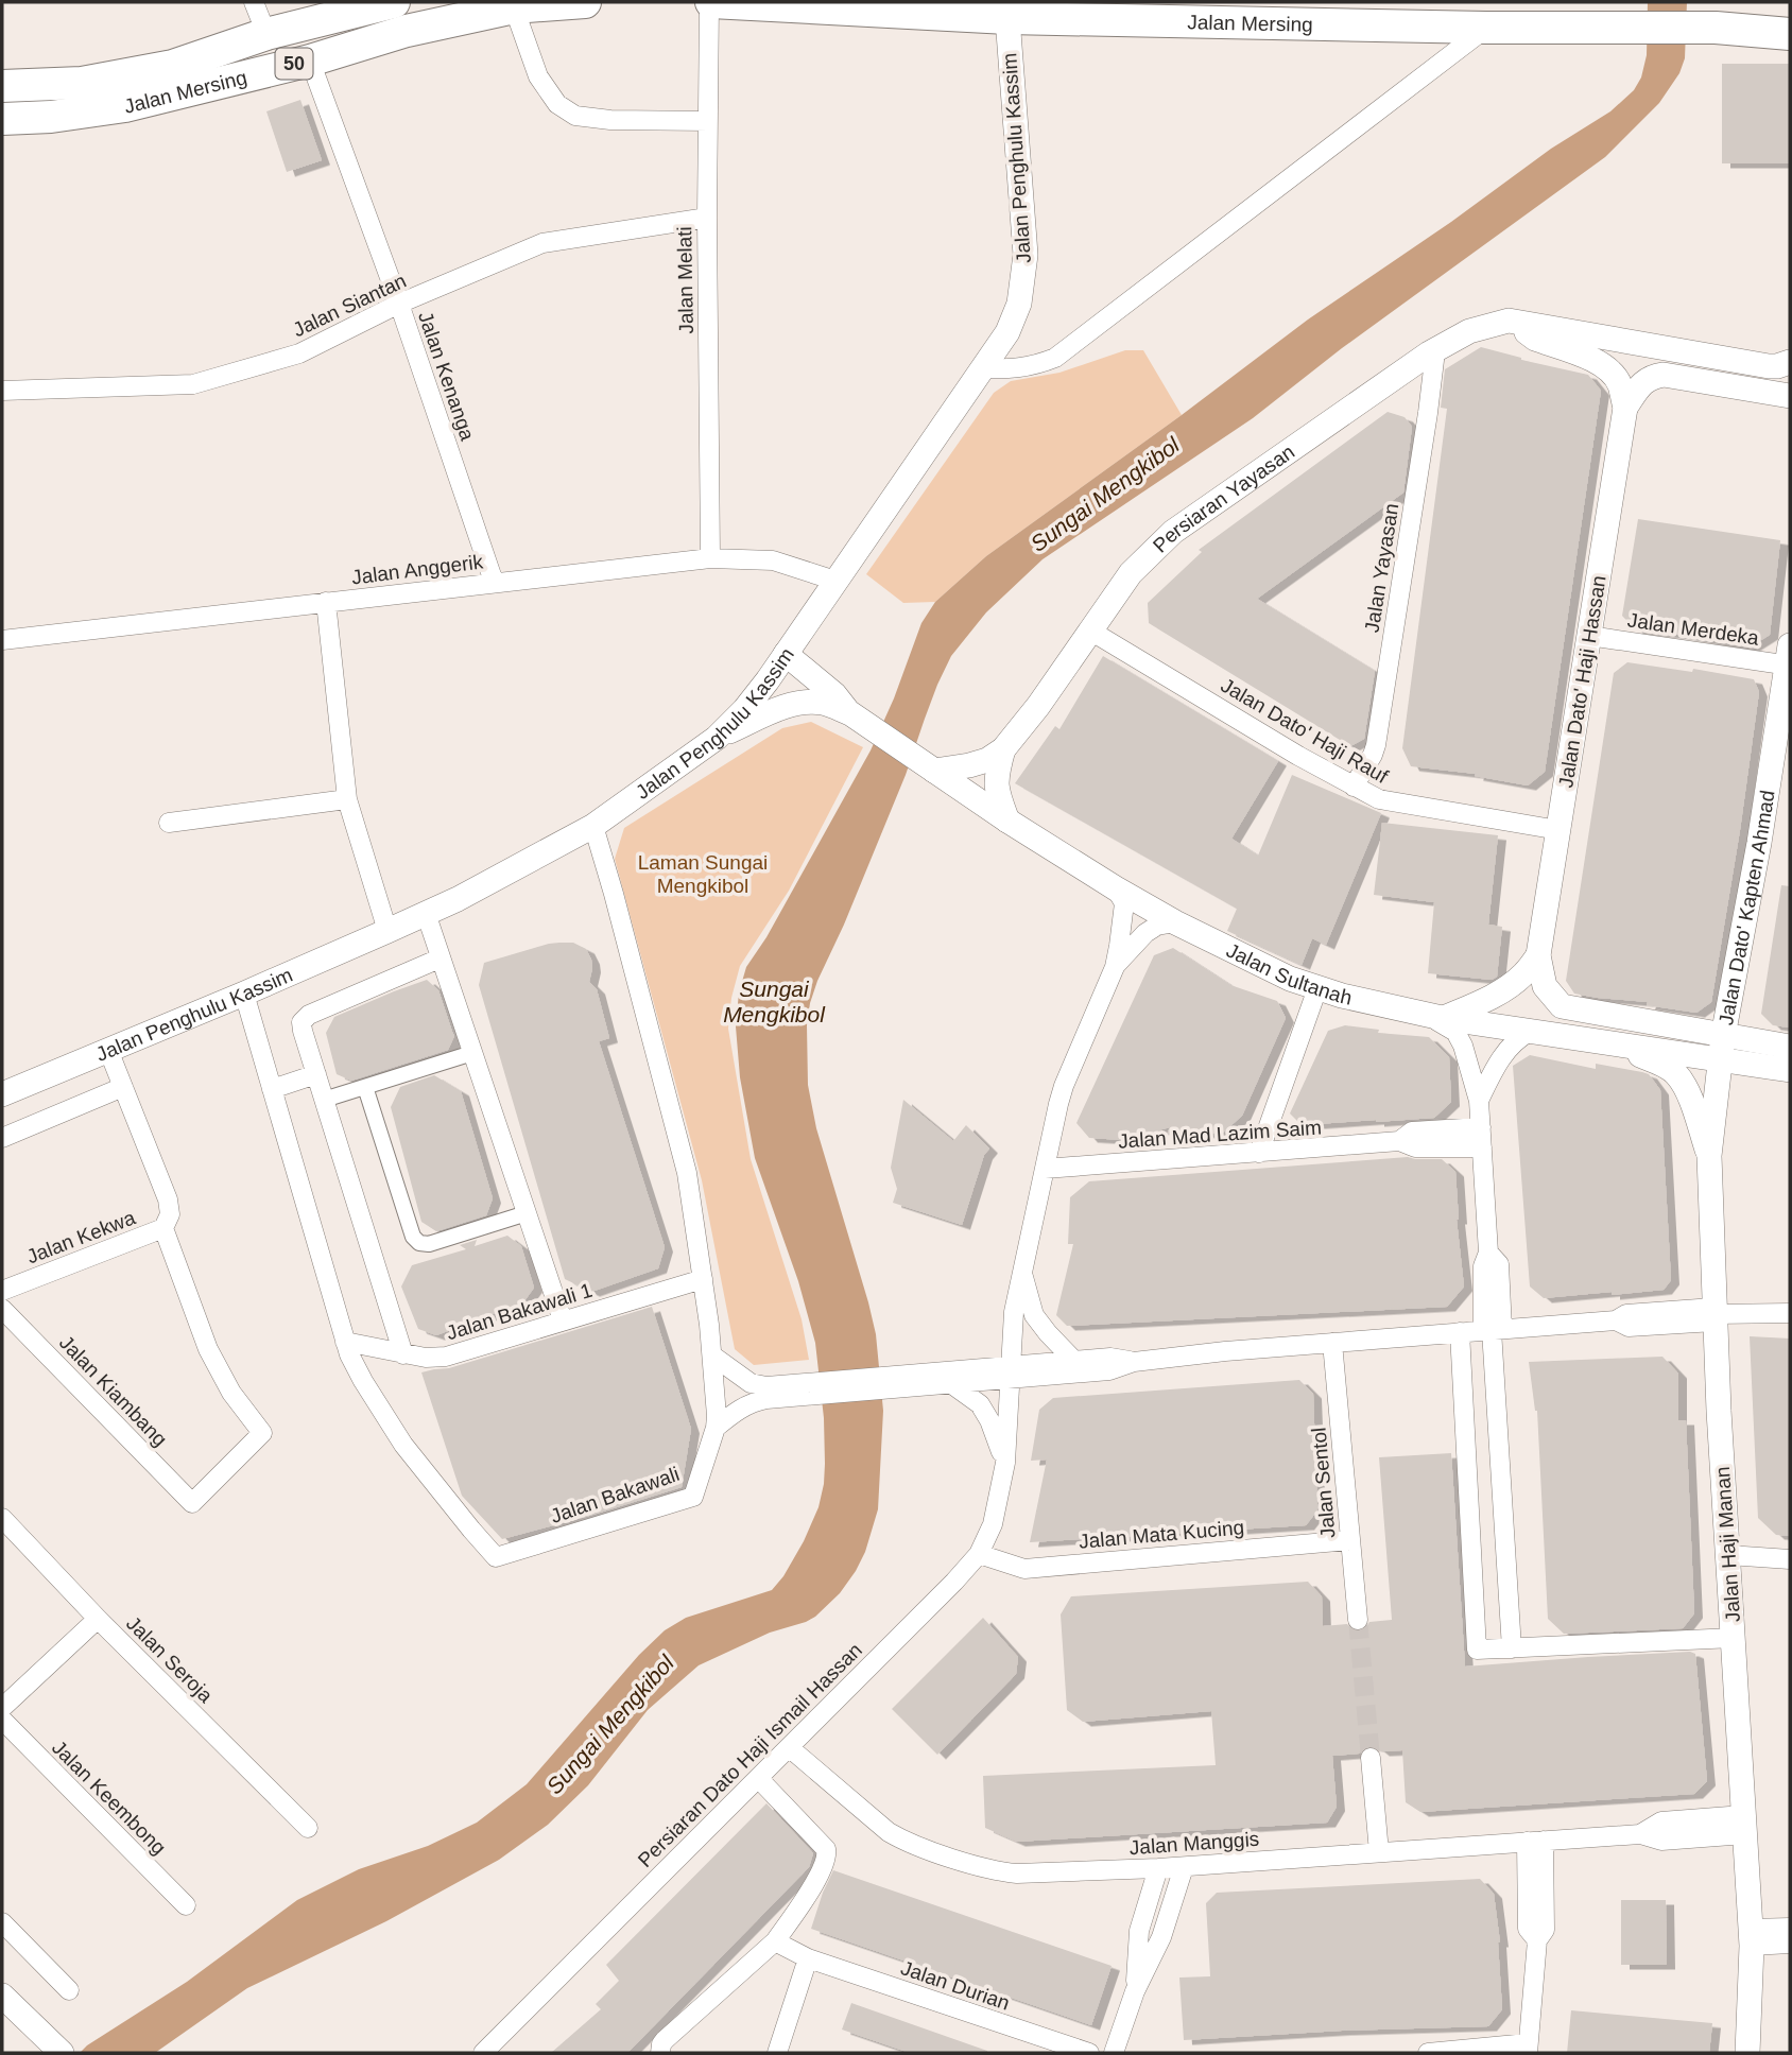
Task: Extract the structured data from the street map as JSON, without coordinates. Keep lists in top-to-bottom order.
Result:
{
  "streets": {
    "highway": ["Jalan Mersing", "50"],
    "street": [
      "Jalan Penghulu Kassim",
      "Jalan Melati",
      "Jalan Siantan",
      "Jalan Kenanga",
      "Persiaran Yayasan",
      "Jalan Yayasan",
      "Jalan Anggerik",
      "Jalan Merdeka",
      "Jalan Dato' Haji Hassan",
      "Jalan Dato' Haji Rauf",
      "Jalan Dato' Kapten Ahmad",
      "Jalan Sultanah",
      "Jalan Mad Lazim Saim",
      "Jalan Kekwa",
      "Jalan Bakawali 1",
      "Jalan Kiambang",
      "Jalan Sentol",
      "Jalan Bakawali",
      "Jalan Mata Kucing",
      "Jalan Haji Manan",
      "Jalan Seroja",
      "Persiaran Dato Haji Ismail Hassan",
      "Jalan Keembong",
      "Jalan Manggis",
      "Jalan Durian"
    ]
  },
  "crossings": [
    ["Jalan Mersing", "Jalan Penghulu Kassim"],
    ["Jalan Mersing", "Jalan Melati"],
    ["Jalan Mersing", "Jalan Kenanga"],
    ["Jalan Penghulu Kassim", "Jalan Anggerik"],
    ["Jalan Penghulu Kassim", "Jalan Sultanah"],
    ["Jalan Penghulu Kassim", "Jalan Kekwa"],
    ["Jalan Penghulu Kassim", "Jalan Bakawali"],
    ["Jalan Melati", "Jalan Siantan"],
    ["Jalan Melati", "Jalan Anggerik"],
    ["Jalan Siantan", "Jalan Kenanga"],
    ["Jalan Kenanga", "Jalan Anggerik"],
    ["Persiaran Yayasan", "Jalan Yayasan"],
    ["Persiaran Yayasan", "Jalan Dato' Haji Rauf"],
    ["Persiaran Yayasan", "Jalan Sultanah"],
    ["Jalan Yayasan", "Jalan Dato' Haji Rauf"],
    ["Jalan Merdeka", "Jalan Dato' Haji Hassan"],
    ["Jalan Merdeka", "Jalan Dato' Kapten Ahmad"],
    ["Jalan Dato' Haji Hassan", "Jalan Dato' Haji Rauf"],
    ["Jalan Dato' Haji Hassan", "Jalan Sultanah"],
    ["Jalan Dato' Kapten Ahmad", "Jalan Sultanah"],
    ["Jalan Dato' Kapten Ahmad", "Jalan Haji Manan"],
    ["Jalan Sultanah", "Jalan Haji Manan"],
    ["Jalan Mad Lazim Saim", "Persiaran Dato Haji Ismail Hassan"],
    ["Jalan Kekwa", "Jalan Kiambang"],
    ["Jalan Bakawali 1", "Jalan Bakawali"],
    ["Jalan Sentol", "Jalan Mata Kucing"],
    ["Jalan Mata Kucing", "Persiaran Dato Haji Ismail Hassan"],
    ["Jalan Haji Manan", "Jalan Manggis"],
    ["Persiaran Dato Haji Ismail Hassan", "Jalan Manggis"]
  ],
  "water": ["Sungai Mengkibol"],
  "parks": ["Laman Sungai Mengkibol"]
}
